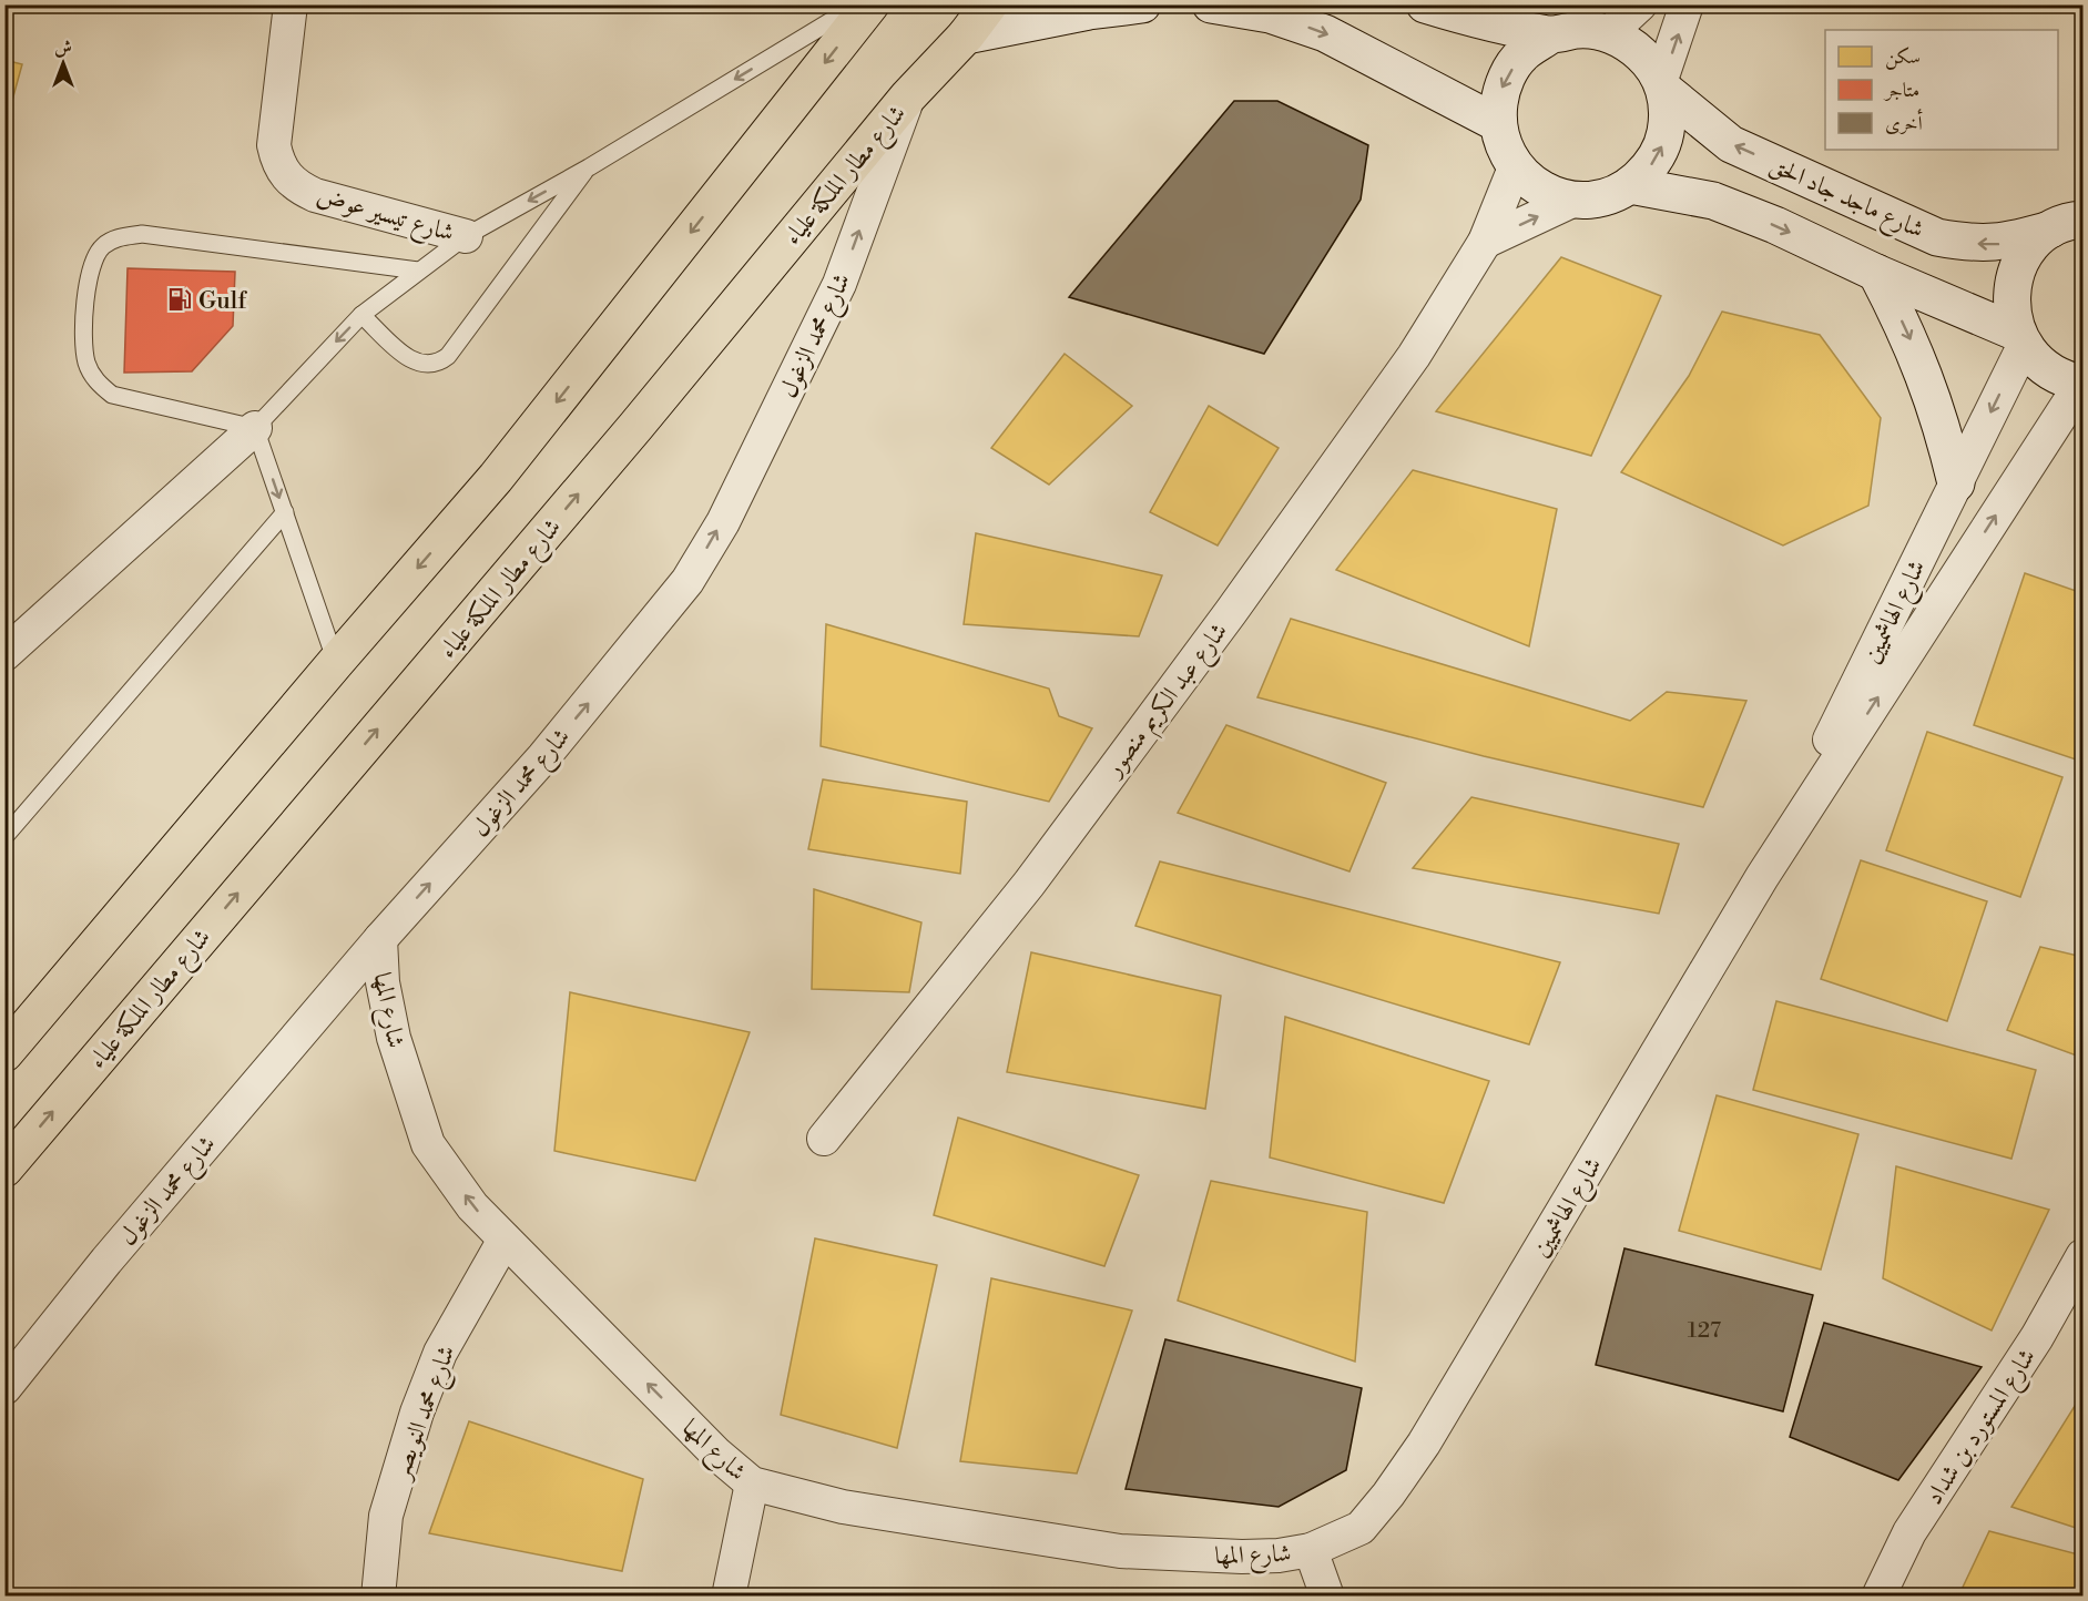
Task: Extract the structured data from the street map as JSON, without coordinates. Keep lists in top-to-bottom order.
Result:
{
  "streets": {
    "highway": ["شارع مطار الملكة علياء"],
    "main road": ["شارع ماجد جاد الحق"],
    "street": [
      "شارع تيسير عوض",
      "شارع محمد الزغول",
      "شارع الهاشميين",
      "شارع عبد الكريم منصور",
      "شارع المها",
      "شارع محمد النويصر",
      "شارع المستورد بن شداد"
    ]
  },
  "crossings": [
    ["شارع مطار الملكة علياء", "شارع محمد الزغول"],
    ["شارع ماجد جاد الحق", "شارع عبد الكريم منصور"],
    ["شارع محمد الزغول", "شارع المها"],
    ["شارع الهاشميين", "شارع المها"],
    ["شارع المها", "شارع محمد النويصر"]
  ],
  "one_way": ["شارع محمد الزغول", "شارع المها"],
  "places": {
    "fuel station": ["Gulf"]
  },
  "house_numbers": ["127"],
  "legend": ["سكن", "متاجر", "أخرى"],
  "north": "top"
}
